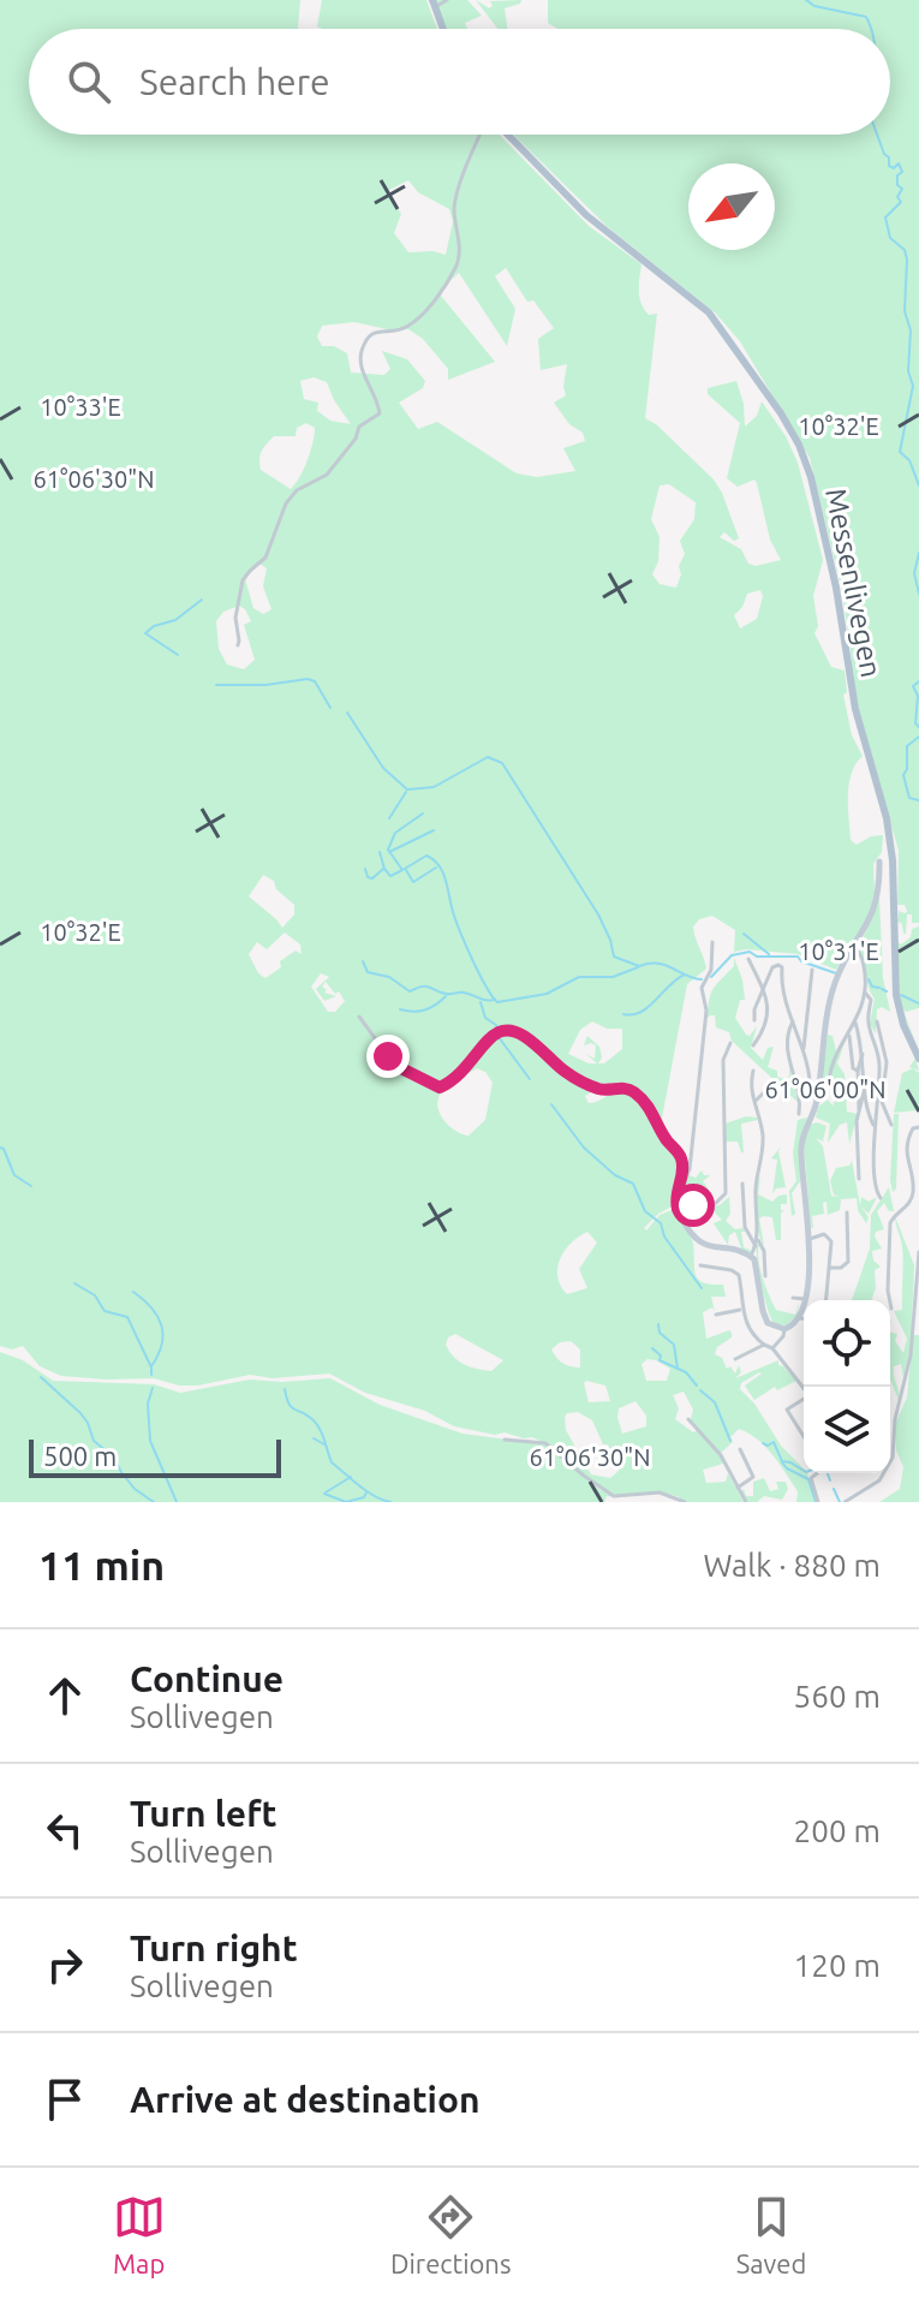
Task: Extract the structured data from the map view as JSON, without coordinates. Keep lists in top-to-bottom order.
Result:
{
  "streets": {
    "main road": ["Messenlivegen"]
  },
  "scale_bar": "500 m",
  "north": "bottom left",
  "page": {
    "search": "Search here",
    "scale": "500 m",
    "heading": ["11 min", "Walk · 880 m"],
    "list": [
      ["Continue", "Sollivegen", "560 m"],
      ["Turn left", "Sollivegen", "200 m"],
      ["Turn right", "Sollivegen", "120 m"],
      "Arrive at destination"
    ],
    "nav": ["Map", "Directions", "Saved"]
  },
  "coordinates": [
    "10°33'E",
    "10°32'E",
    "61°06'30\"N",
    "10°31'E",
    "61°06'00\"N"
  ]
}
